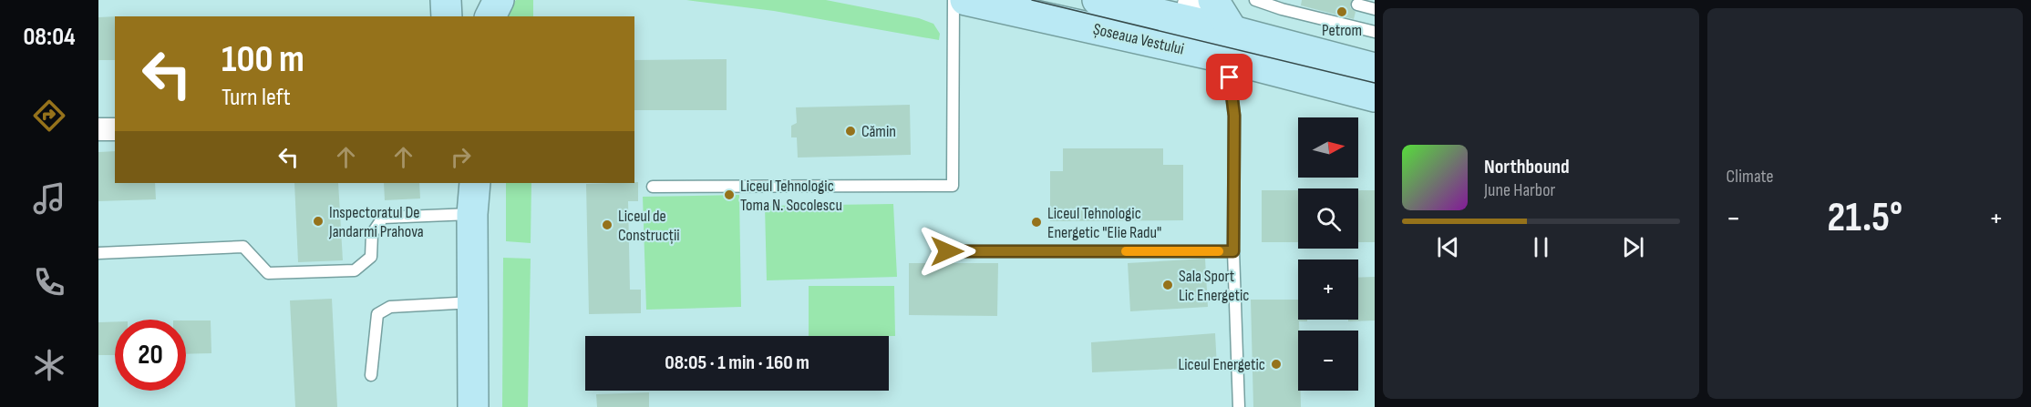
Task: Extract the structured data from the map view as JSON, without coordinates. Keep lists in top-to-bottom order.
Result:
{
  "streets": {
    "main road": ["Șoseaua Vestului"]
  },
  "places": [
    "Petrom",
    "Cămin",
    "Liceul Tehnologic Toma N. Socolescu",
    "Inspectoratul De Jandarmi Prahova",
    "Liceul Tehnologic Energetic \"Elie Radu\"",
    "Liceul de Construcții",
    "Sala Sport Lic Energetic",
    "Liceul Energetic"
  ],
  "north": "right",
  "page": {
    "tabs": "08:04",
    "tile": "Climate",
    "turn": ["100 m", "Turn left"],
    "map_buttons": ["+", "−"],
    "song": ["Northbound", "June Harbor"],
    "heat": ["−", "21.5°", "+"],
    "limit": "20",
    "trip": "08:05 · 1 min · 160 m"
  }
}
